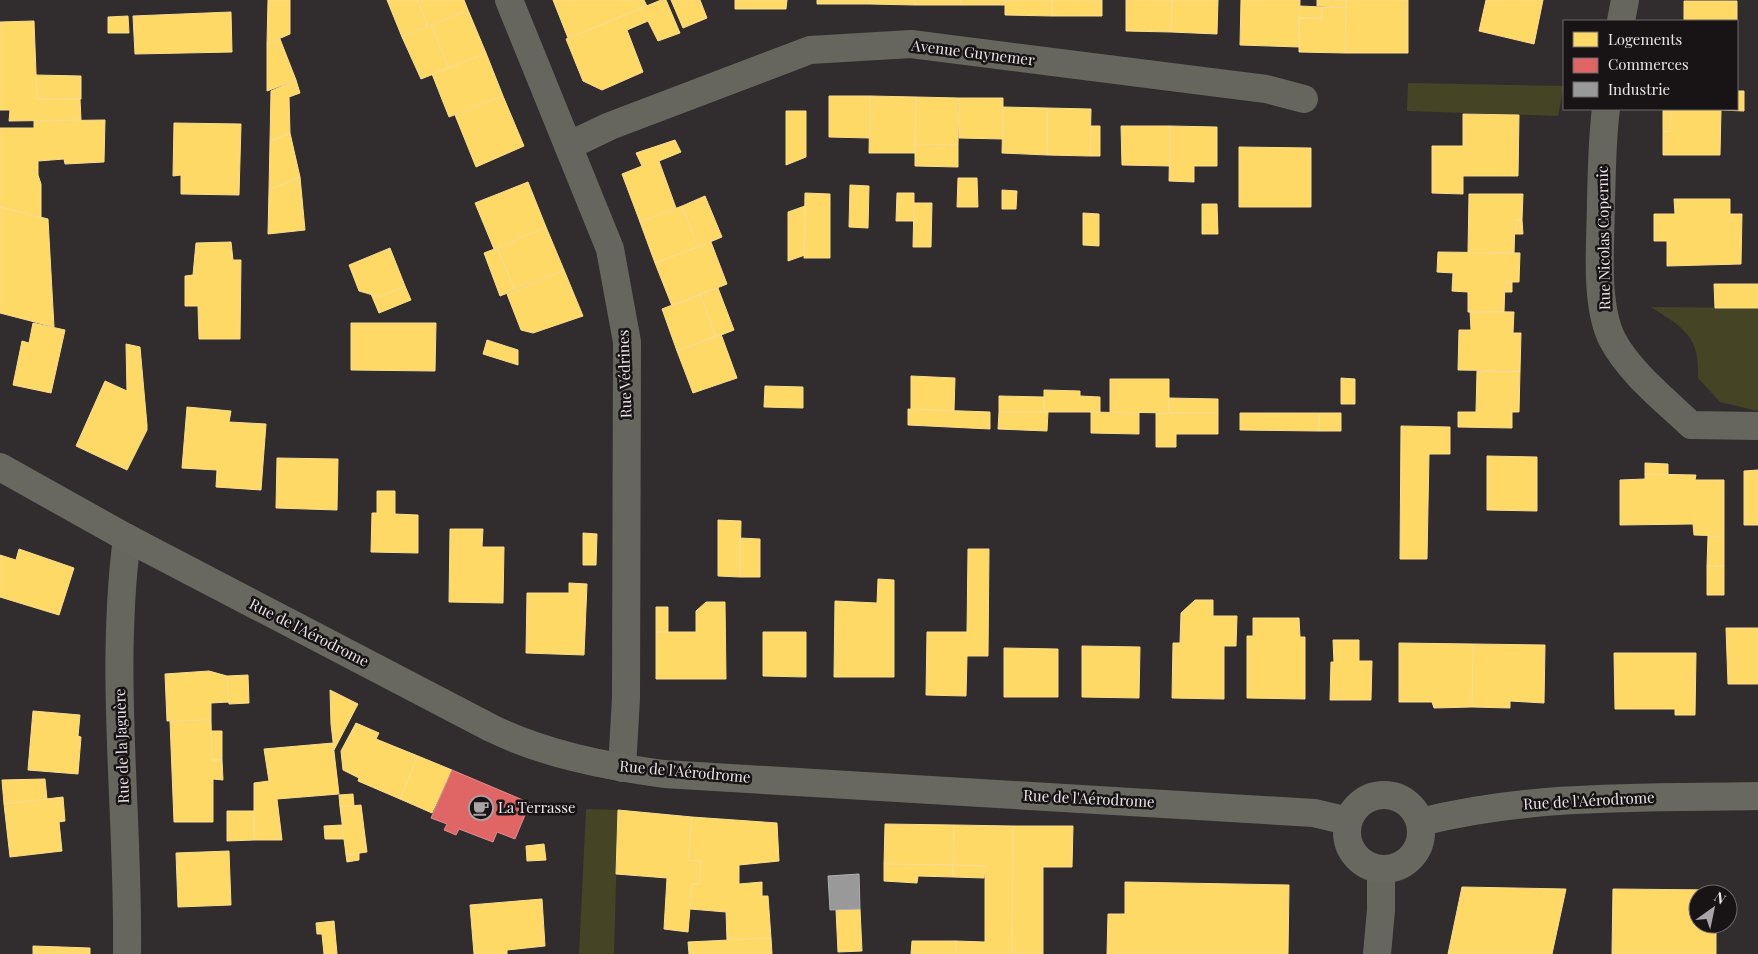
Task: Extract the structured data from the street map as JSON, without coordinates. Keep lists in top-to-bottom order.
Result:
{
  "streets": {
    "street": [
      "Avenue Guynemer",
      "Rue Nicolas Copernic",
      "Rue Védrines",
      "Rue de l'Aérodrome",
      "Rue de la Jaguère"
    ]
  },
  "crossings": [
    ["Avenue Guynemer", "Rue Védrines"],
    ["Rue Védrines", "Rue de l'Aérodrome"],
    ["Rue de l'Aérodrome", "Rue de la Jaguère"]
  ],
  "places": {
    "cafe": ["La Terrasse"]
  },
  "legend": ["Logements", "Commerces", "Industrie"],
  "north": "top right"
}
